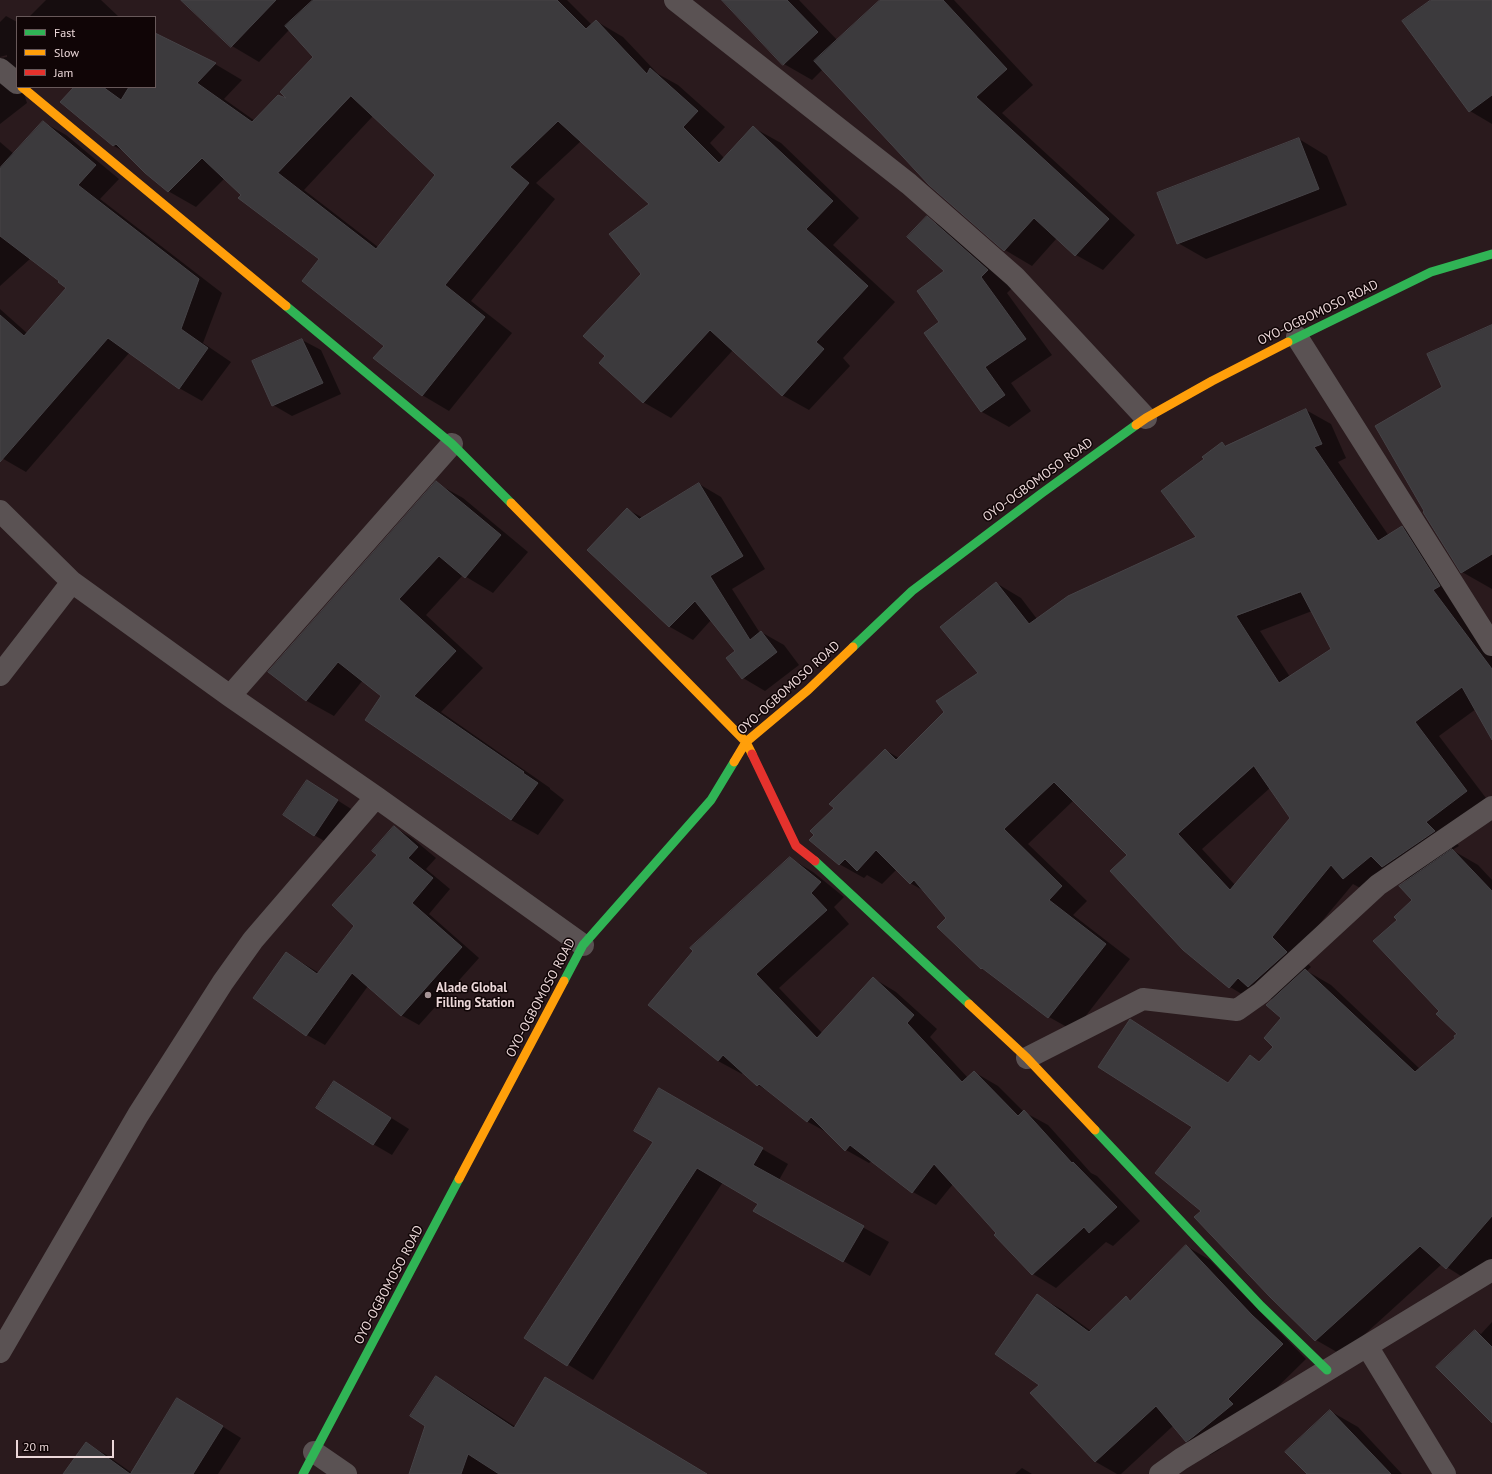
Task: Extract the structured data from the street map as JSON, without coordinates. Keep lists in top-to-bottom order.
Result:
{
  "streets": {
    "main road": ["OYO-OGBOMOSO ROAD"]
  },
  "places": ["Alade Global Filling Station"],
  "legend": ["Fast", "Slow", "Jam"],
  "scale_bar": "20 m"
}
